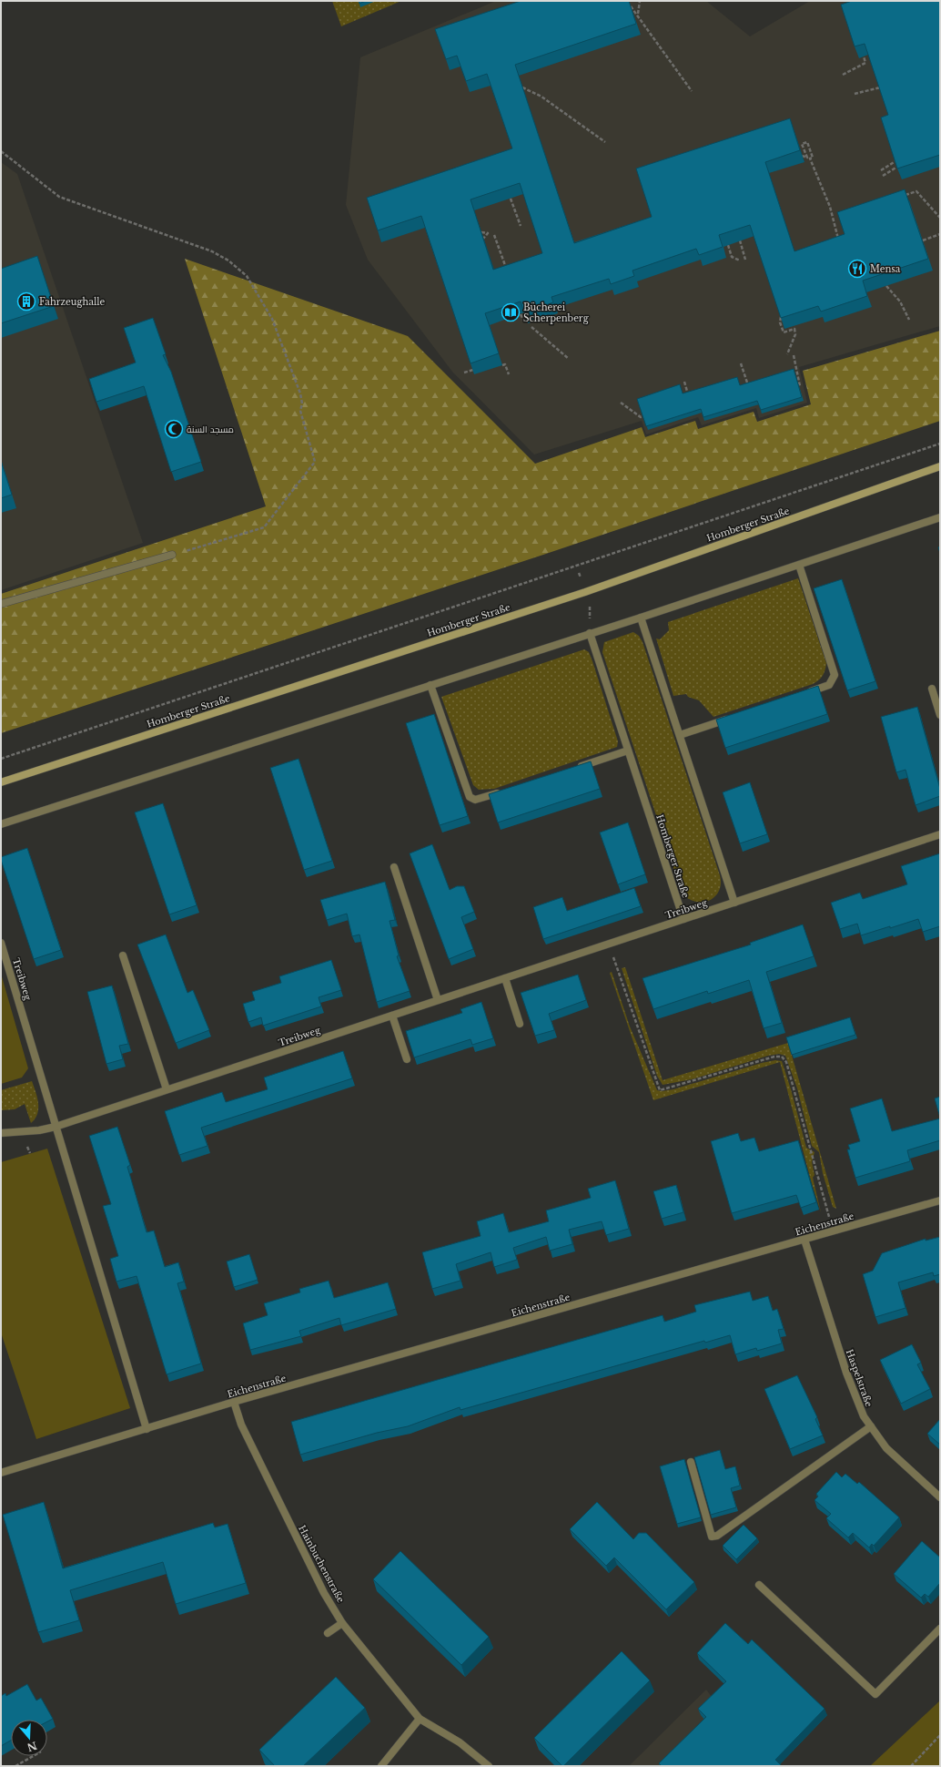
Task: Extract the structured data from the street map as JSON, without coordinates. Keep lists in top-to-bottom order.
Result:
{
  "streets": {
    "main road": ["Homberger Straße"],
    "street": [
      "Treibweg",
      "Eichenstraße",
      "Haspelstraße",
      "Hainbuchenstraße"
    ]
  },
  "crossings": [
    ["Homberger Straße", "Treibweg"],
    ["Treibweg", "Eichenstraße"],
    ["Eichenstraße", "Haspelstraße"],
    ["Eichenstraße", "Hainbuchenstraße"]
  ],
  "places": {
    "restaurant": ["Mensa"],
    "building": ["Fahrzeughalle"],
    "library": ["Bücherei Scherpenberg"],
    "mosque": ["مسجد السنة"]
  },
  "north": "bottom"
}
